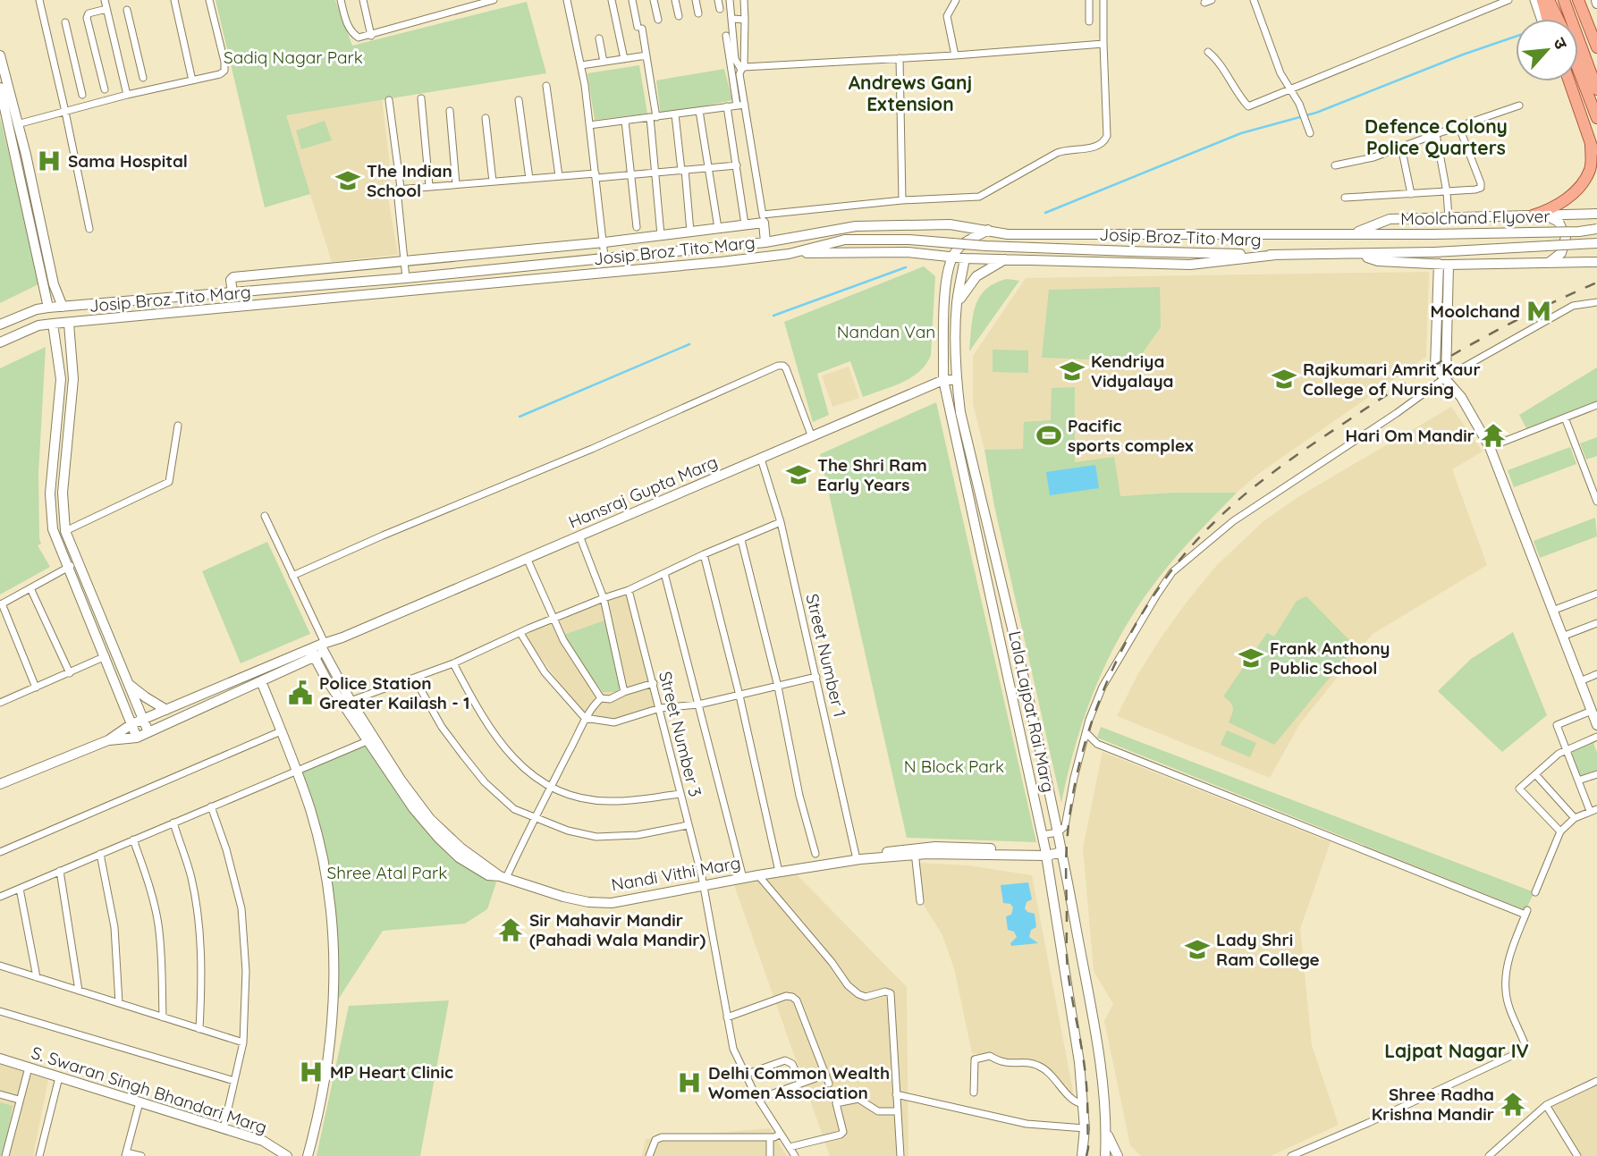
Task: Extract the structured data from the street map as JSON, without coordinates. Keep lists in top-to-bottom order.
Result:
{
  "streets": {
    "main road": [
      "Moolchand Flyover",
      "Josip Broz Tito Marg",
      "Hansraj Gupta Marg",
      "Lala Lajpat Rai Marg",
      "Nandi Vithi Marg",
      "S. Swaran Singh Bhandari Marg"
    ],
    "street": ["Street Number 1", "Street Number 3"]
  },
  "crossings": [
    ["Moolchand Flyover", "Josip Broz Tito Marg"],
    ["Hansraj Gupta Marg", "Street Number 1"],
    ["Hansraj Gupta Marg", "Lala Lajpat Rai Marg"],
    ["Hansraj Gupta Marg", "Nandi Vithi Marg"],
    ["Street Number 1", "Nandi Vithi Marg"],
    ["Lala Lajpat Rai Marg", "Nandi Vithi Marg"],
    ["Street Number 3", "Nandi Vithi Marg"]
  ],
  "districts": ["Andrews Ganj Extension", "Defence Colony Police Quarters", "Lajpat Nagar IV"],
  "parks": [
    "Sadiq Nagar Park",
    "Nandan Van",
    "N Block Park",
    "Shree Atal Park"
  ],
  "places": {
    "hospital": ["Sama Hospital", "MP Heart Clinic", "Delhi Common Wealth Women Association"],
    "school or university": [
      "The Indian School",
      "Kendriya Vidyalaya",
      "Rajkumari Amrit Kaur College of Nursing",
      "The Shri Ram Early Years",
      "Frank Anthony Public School",
      "Lady Shri Ram College"
    ],
    "metro station": ["Moolchand"],
    "sports": ["Pacific sports complex"],
    "temple": ["Hari Om Mandir", "Sir Mahavir Mandir (Pahadi Wala Mandir)", "Shree Radha Krishna Mandir"],
    "public building": ["Police Station Greater Kailash - 1"]
  },
  "north": "top right"
}
